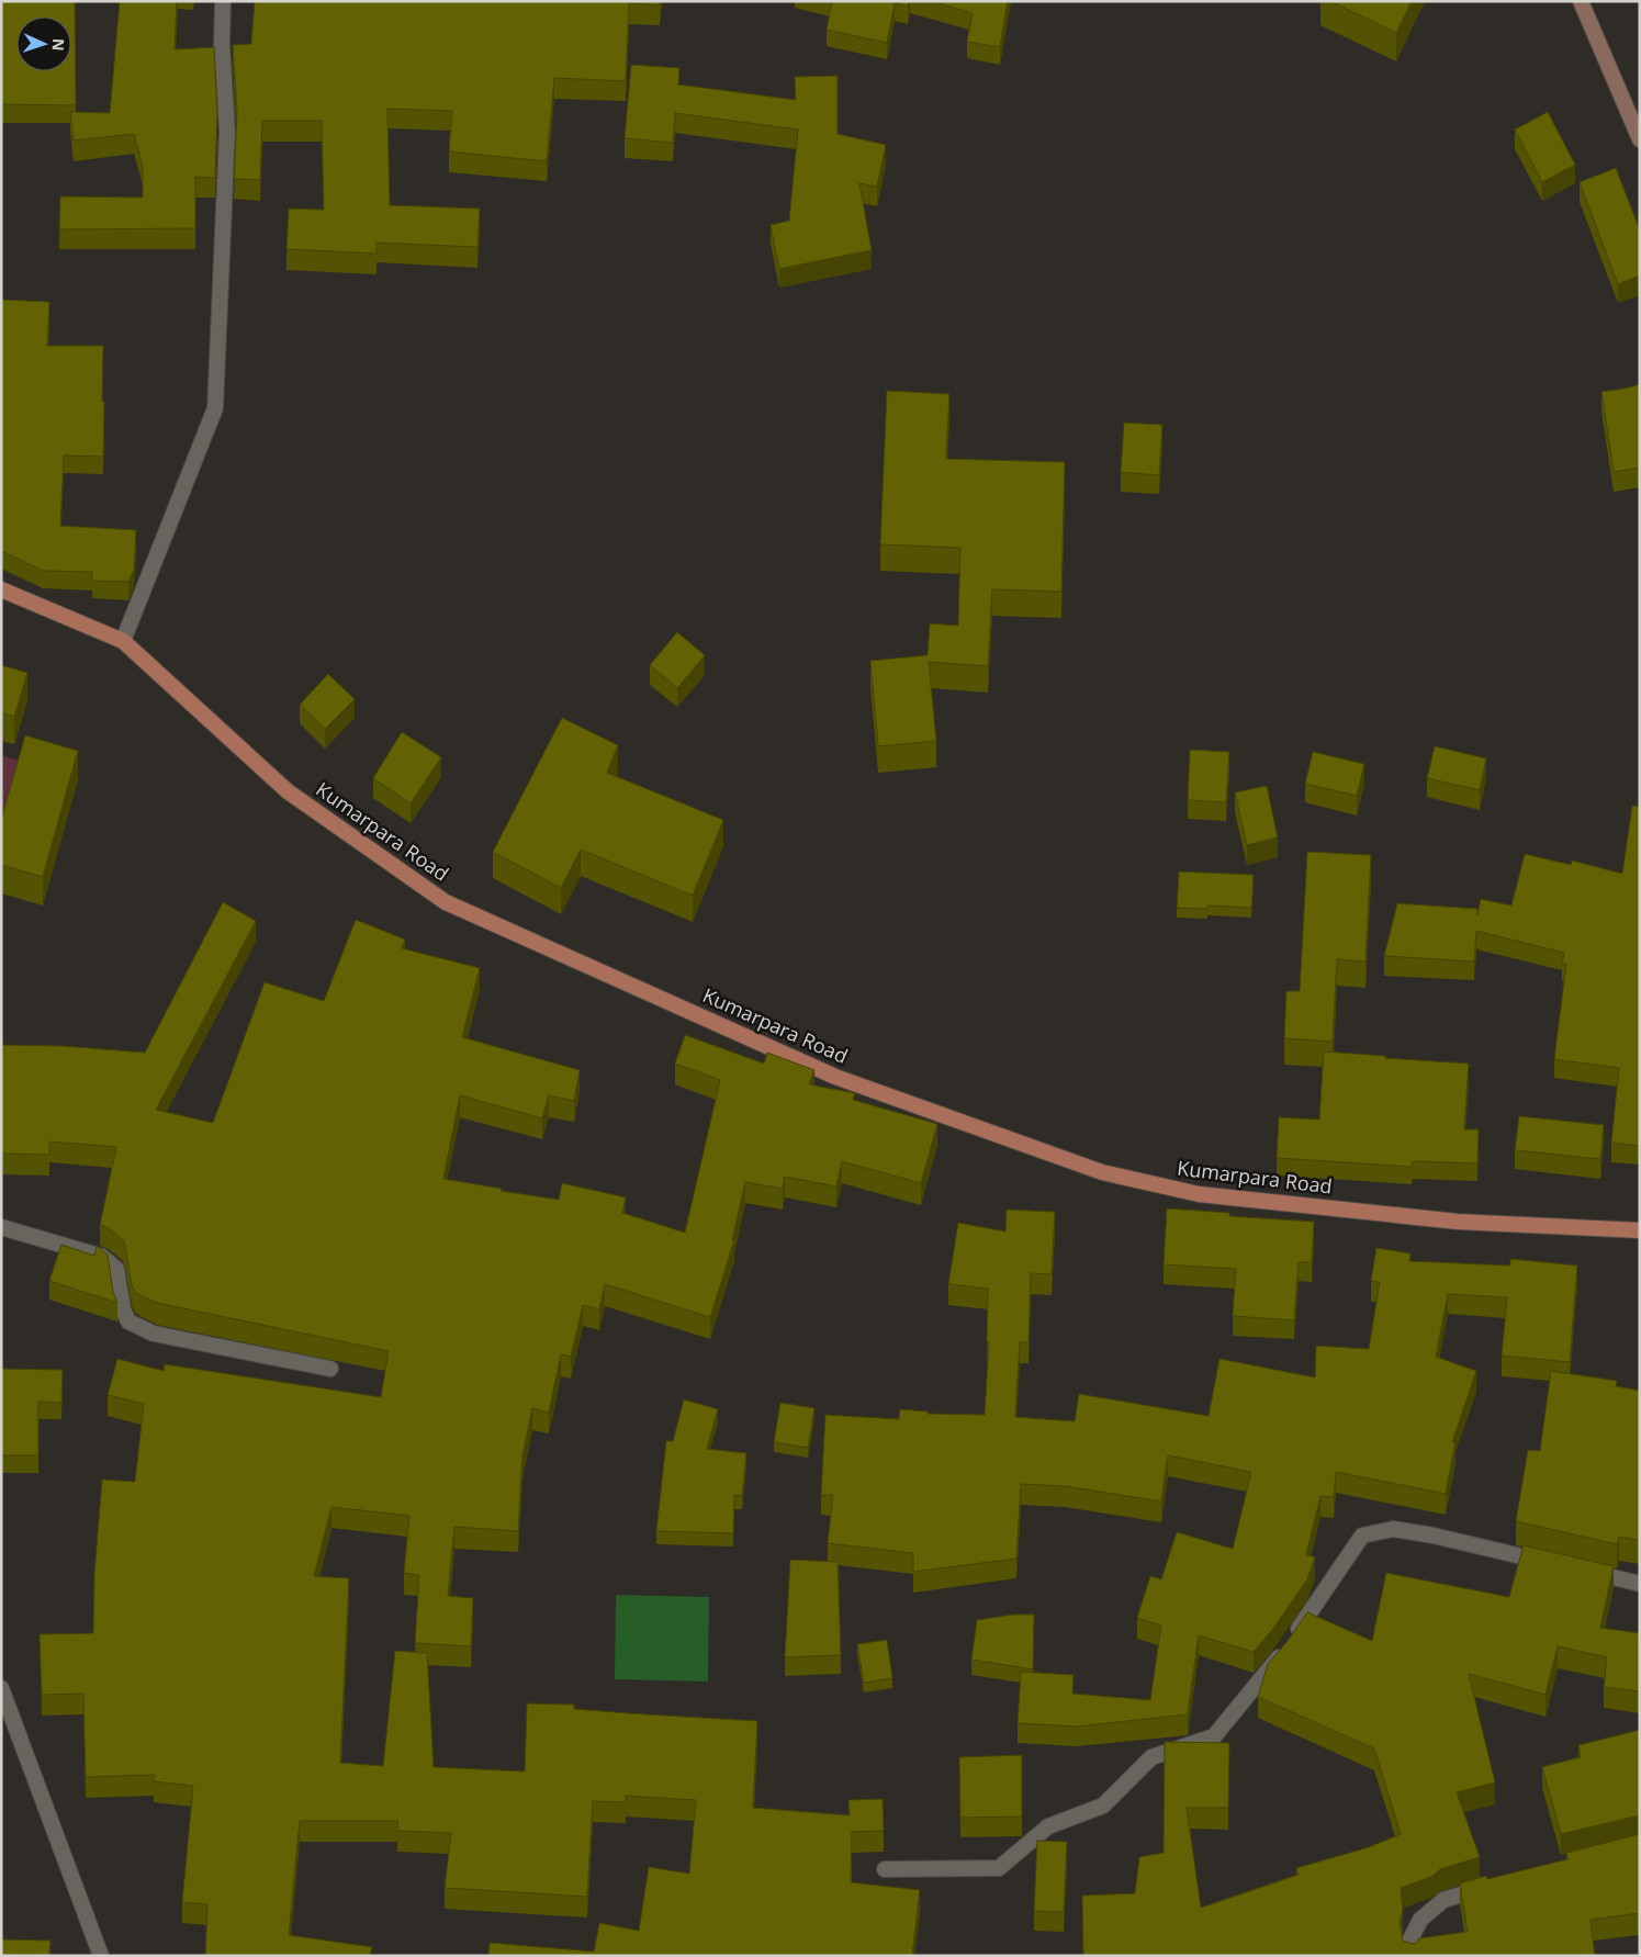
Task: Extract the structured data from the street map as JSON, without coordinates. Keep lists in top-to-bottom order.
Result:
{
  "streets": {
    "main road": ["Kumarpara Road"]
  },
  "north": "right"
}
